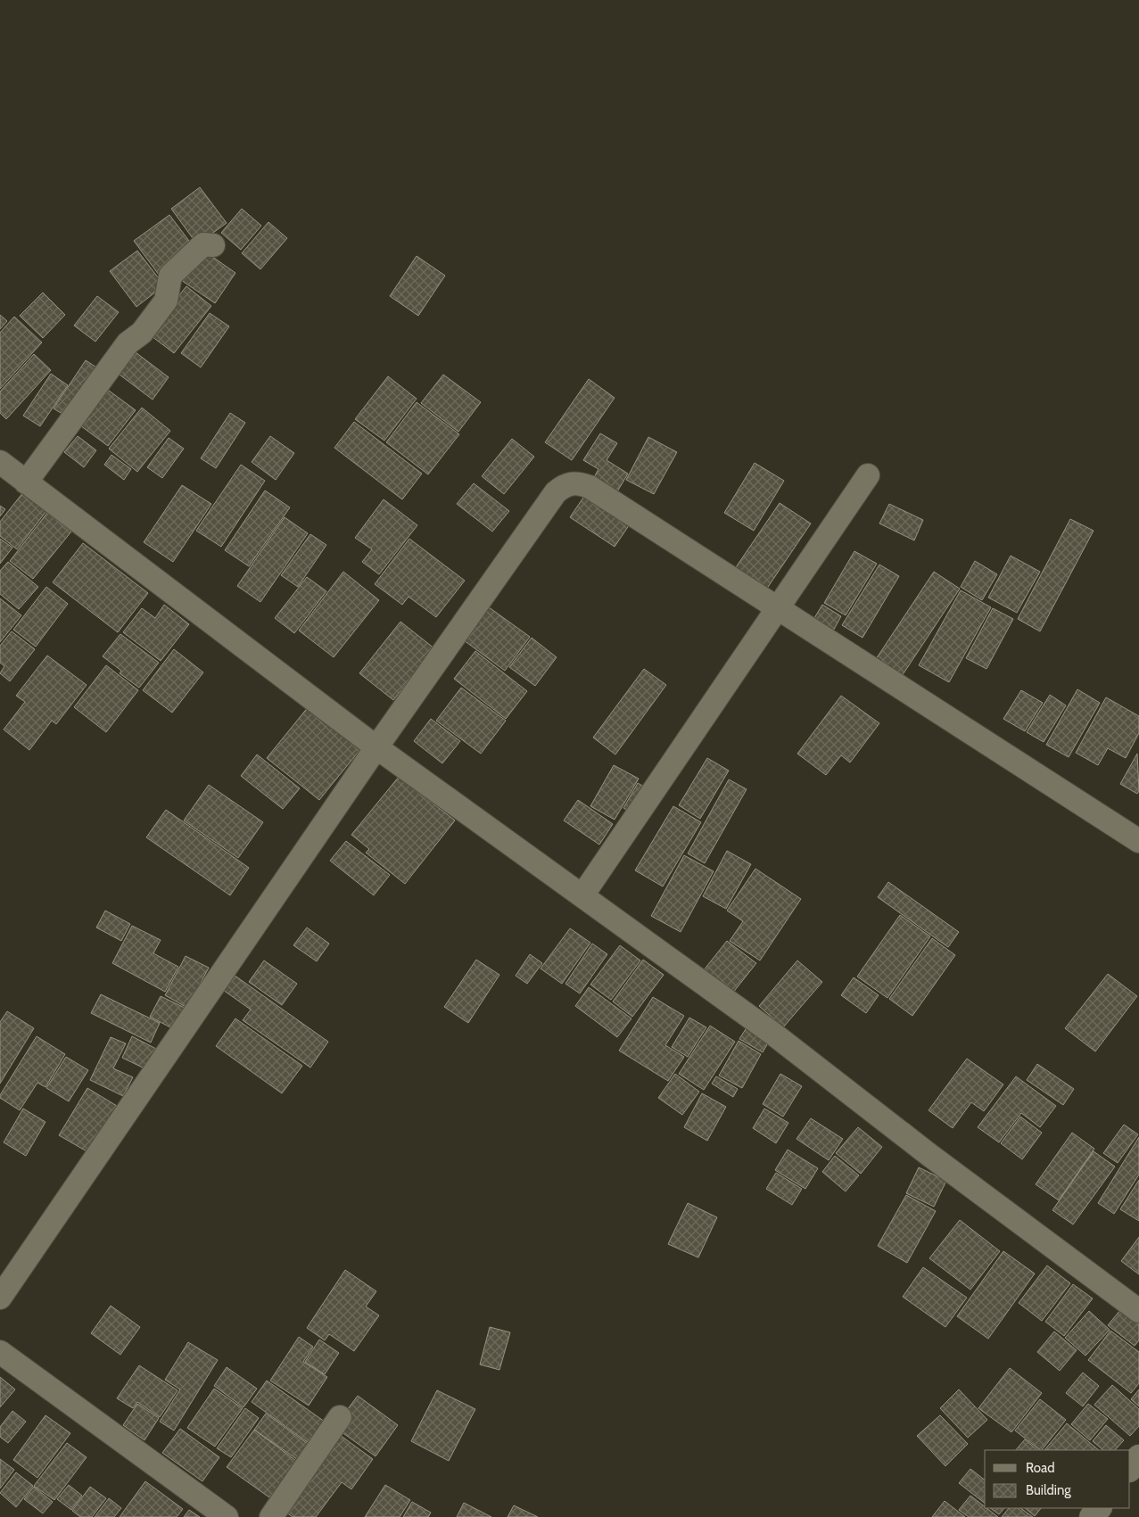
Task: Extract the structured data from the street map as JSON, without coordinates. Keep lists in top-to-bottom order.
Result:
{
  "legend": ["Road", "Building"]
}
